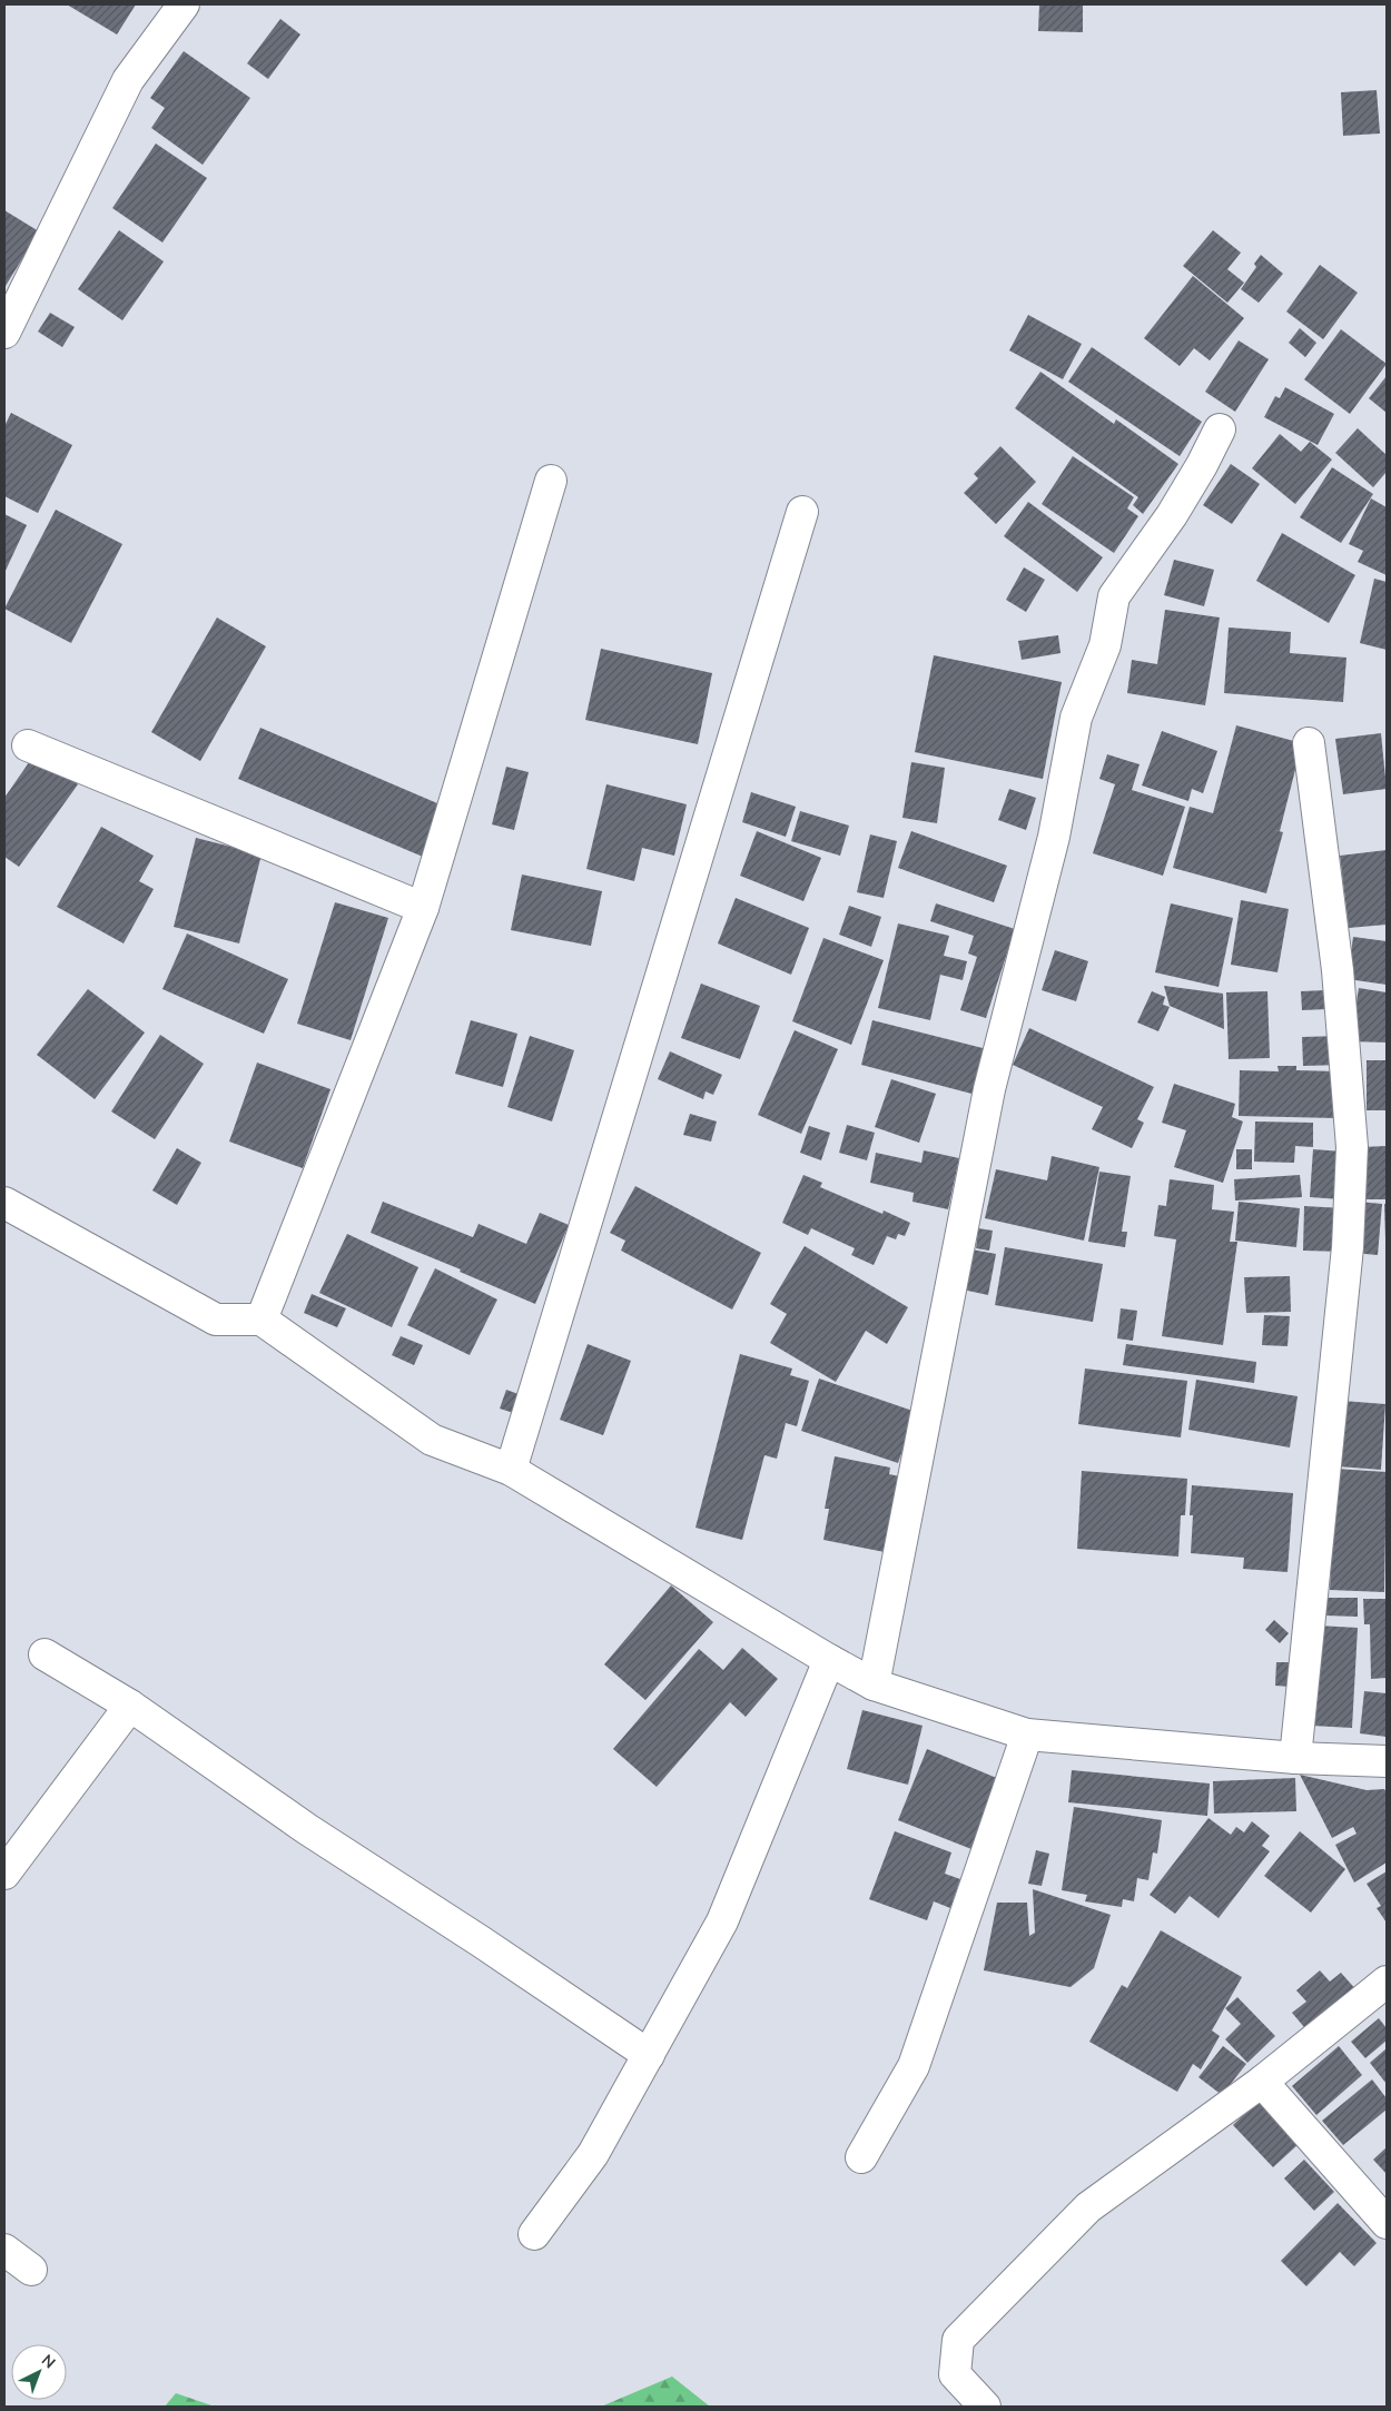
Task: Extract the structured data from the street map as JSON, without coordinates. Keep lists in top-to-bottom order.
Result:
{
  "north": "top right"
}
